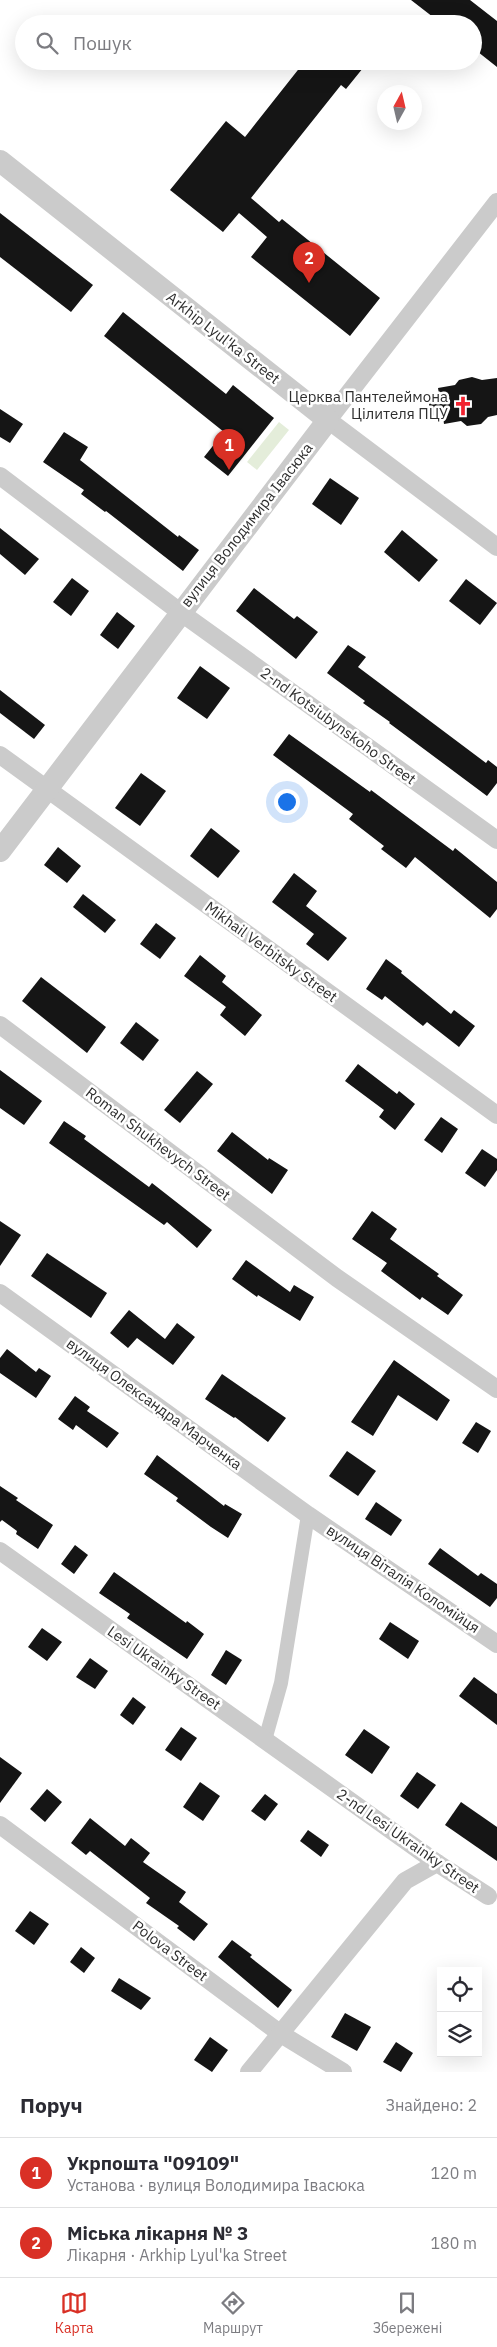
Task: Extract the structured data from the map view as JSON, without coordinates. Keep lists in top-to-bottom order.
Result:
{
  "streets": {
    "street": [
      "Arkhip Lyul'ka Street",
      "вулиця Володимира Івасюка",
      "2-nd Kotsiubynskoho Street",
      "Mikhail Verbitsky Street",
      "Roman Shukhevych Street",
      "вулиця Олександра Марченка",
      "вулиця Віталія Коломійця",
      "Lesi Ukrainky Street",
      "2-nd Lesi Ukrainky Street",
      "Polova Street"
    ]
  },
  "crossings": [
    ["Arkhip Lyul'ka Street", "вулиця Володимира Івасюка"],
    ["вулиця Володимира Івасюка", "2-nd Kotsiubynskoho Street"],
    ["вулиця Володимира Івасюка", "Mikhail Verbitsky Street"],
    ["вулиця Олександра Марченка", "вулиця Віталія Коломійця"],
    ["Lesi Ukrainky Street", "2-nd Lesi Ukrainky Street"]
  ],
  "places": {
    "church": ["Церква Пантелеймона Цілителя ПЦУ"]
  },
  "north": "top",
  "page": {
    "search": "Пошук",
    "pins": ["2", "1"],
    "heading": ["Поруч", "Знайдено: 2"],
    "list": [
      {
        "mark": "1",
        "name": "Укрпошта \"09109\"",
        "note": "Установа · вулиця Володимира Івасюка",
        "value": "120 m"
      },
      {
        "mark": "2",
        "name": "Міська лікарня № 3",
        "note": "Лікарня · Arkhip Lyul'ka Street",
        "value": "180 m"
      }
    ],
    "nav": ["Карта", "Маршрут", "Збережені"]
  }
}
